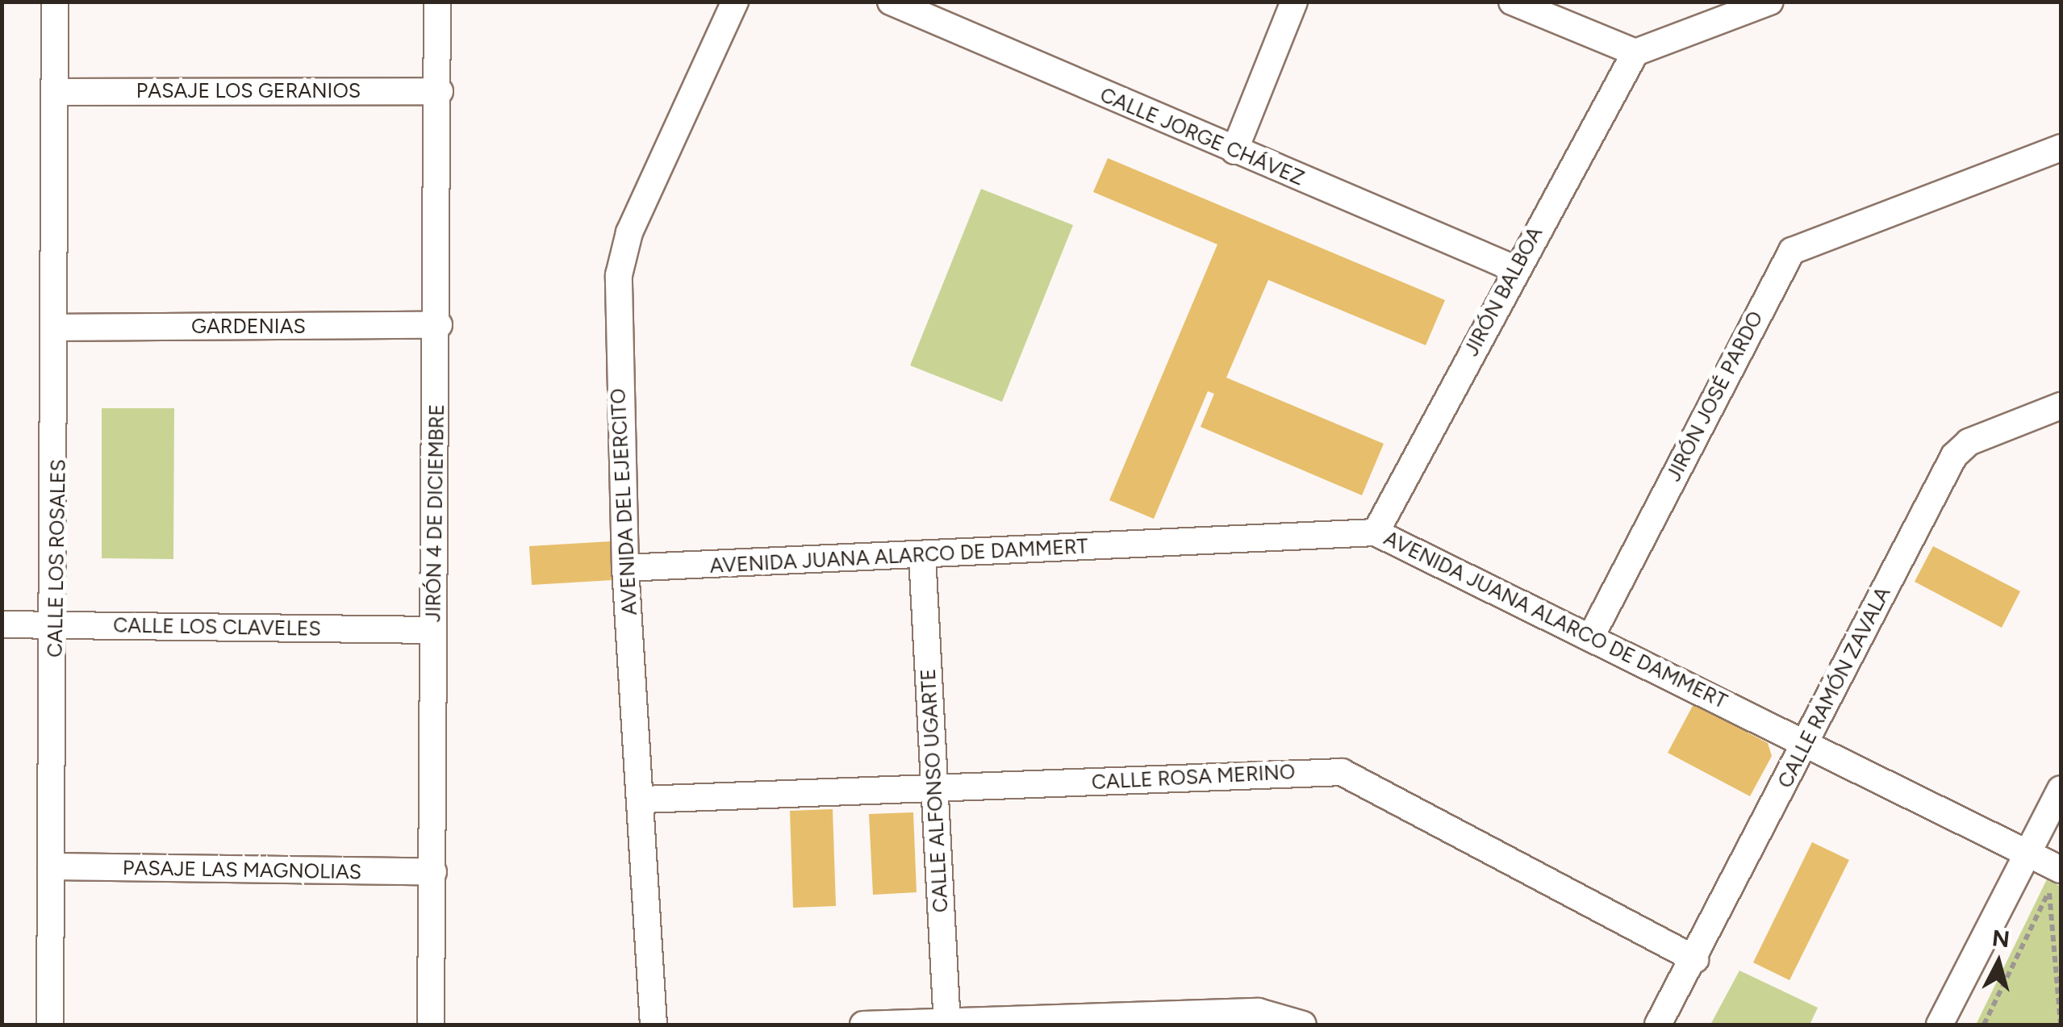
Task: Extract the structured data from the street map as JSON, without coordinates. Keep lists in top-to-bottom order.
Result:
{
  "streets": {
    "street": [
      "PASAJE LOS GERANIOS",
      "CALLE JORGE CHÁVEZ",
      "JIRÓN BALBOA",
      "GARDENIAS",
      "JIRÓN JOSÉ PARDO",
      "AVENIDA DEL EJERCITO",
      "JIRÓN 4 DE DICIEMBRE",
      "AVENIDA JUANA ALARCO DE DAMMERT",
      "CALLE LOS ROSALES",
      "CALLE LOS CLAVELES",
      "CALLE RAMÓN ZAVALA",
      "CALLE ROSA MERINO",
      "CALLE ALFONSO UGARTE",
      "PASAJE LAS MAGNOLIAS"
    ]
  },
  "crossings": [
    ["PASAJE LOS GERANIOS", "JIRÓN 4 DE DICIEMBRE"],
    ["PASAJE LOS GERANIOS", "CALLE LOS ROSALES"],
    ["CALLE JORGE CHÁVEZ", "JIRÓN BALBOA"],
    ["JIRÓN BALBOA", "AVENIDA JUANA ALARCO DE DAMMERT"],
    ["GARDENIAS", "JIRÓN 4 DE DICIEMBRE"],
    ["GARDENIAS", "CALLE LOS ROSALES"],
    ["JIRÓN JOSÉ PARDO", "AVENIDA JUANA ALARCO DE DAMMERT"],
    ["AVENIDA DEL EJERCITO", "AVENIDA JUANA ALARCO DE DAMMERT"],
    ["AVENIDA DEL EJERCITO", "CALLE ROSA MERINO"],
    ["JIRÓN 4 DE DICIEMBRE", "CALLE LOS CLAVELES"],
    ["JIRÓN 4 DE DICIEMBRE", "PASAJE LAS MAGNOLIAS"],
    ["AVENIDA JUANA ALARCO DE DAMMERT", "CALLE RAMÓN ZAVALA"],
    ["AVENIDA JUANA ALARCO DE DAMMERT", "CALLE ALFONSO UGARTE"],
    ["CALLE LOS ROSALES", "CALLE LOS CLAVELES"],
    ["CALLE LOS ROSALES", "PASAJE LAS MAGNOLIAS"],
    ["CALLE RAMÓN ZAVALA", "CALLE ROSA MERINO"],
    ["CALLE ROSA MERINO", "CALLE ALFONSO UGARTE"]
  ],
  "north": "top"
}
